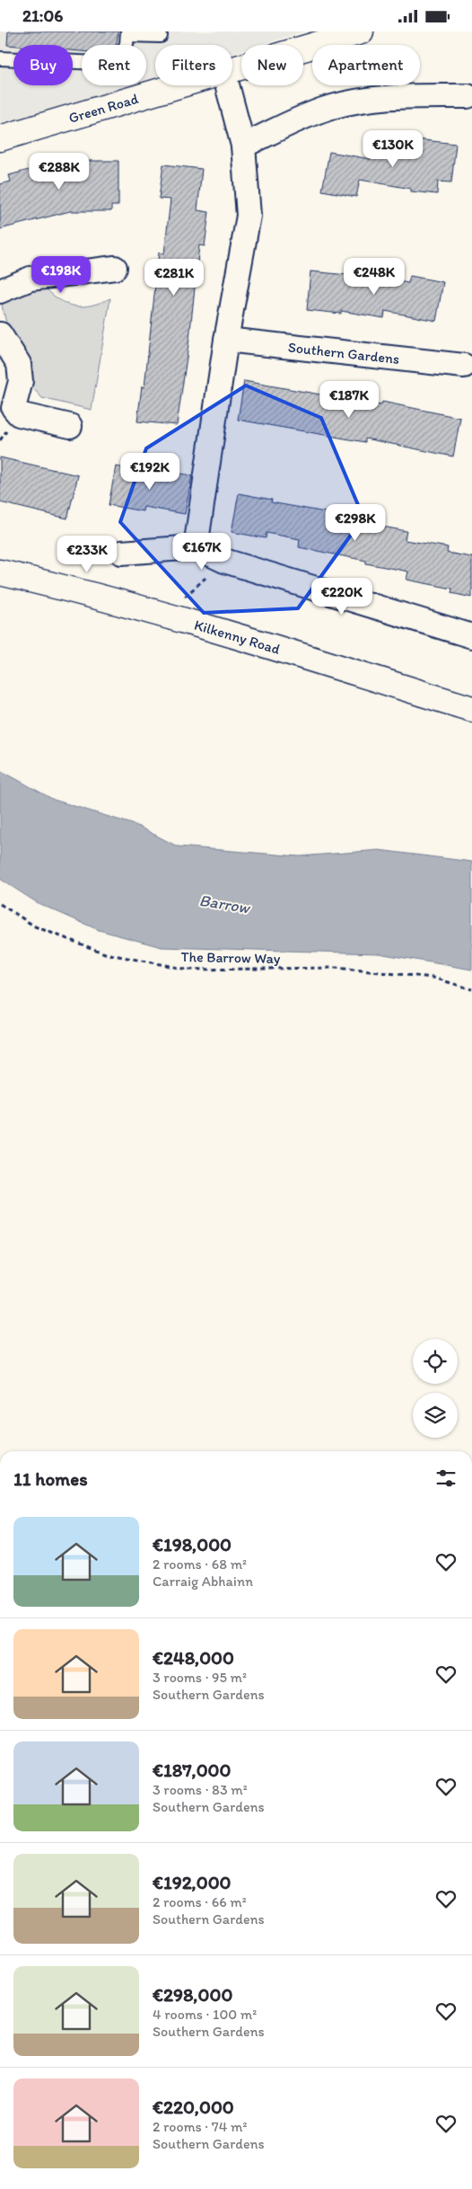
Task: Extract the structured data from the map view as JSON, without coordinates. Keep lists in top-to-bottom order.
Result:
{
  "streets": {
    "main road": ["Green Road", "Kilkenny Road"],
    "street": ["Southern Gardens"],
    "path": ["The Barrow Way"]
  },
  "water": ["Barrow"],
  "page": {
    "status": "21:06",
    "chip": [
      "Buy",
      "Rent",
      "Filters",
      "New",
      "Apartment"
    ],
    "price": [
      "€130K",
      "€288K",
      "€198K",
      "€248K",
      "€281K",
      "€187K",
      "€192K",
      "€298K",
      "€167K",
      "€233K",
      "€220K"
    ],
    "heading": "11 homes",
    "list": [
      {
        "name": "€198,000",
        "note": "2 rooms · 68 m² · Carraig Abhainn"
      },
      {
        "name": "€248,000",
        "note": "3 rooms · 95 m² · Southern Gardens"
      },
      {
        "name": "€187,000",
        "note": "3 rooms · 83 m² · Southern Gardens"
      },
      {
        "name": "€192,000",
        "note": "2 rooms · 66 m² · Southern Gardens"
      },
      {
        "name": "€298,000",
        "note": "4 rooms · 100 m² · Southern Gardens"
      },
      {
        "name": "€220,000",
        "note": "2 rooms · 74 m² · Southern Gardens"
      }
    ]
  }
}
